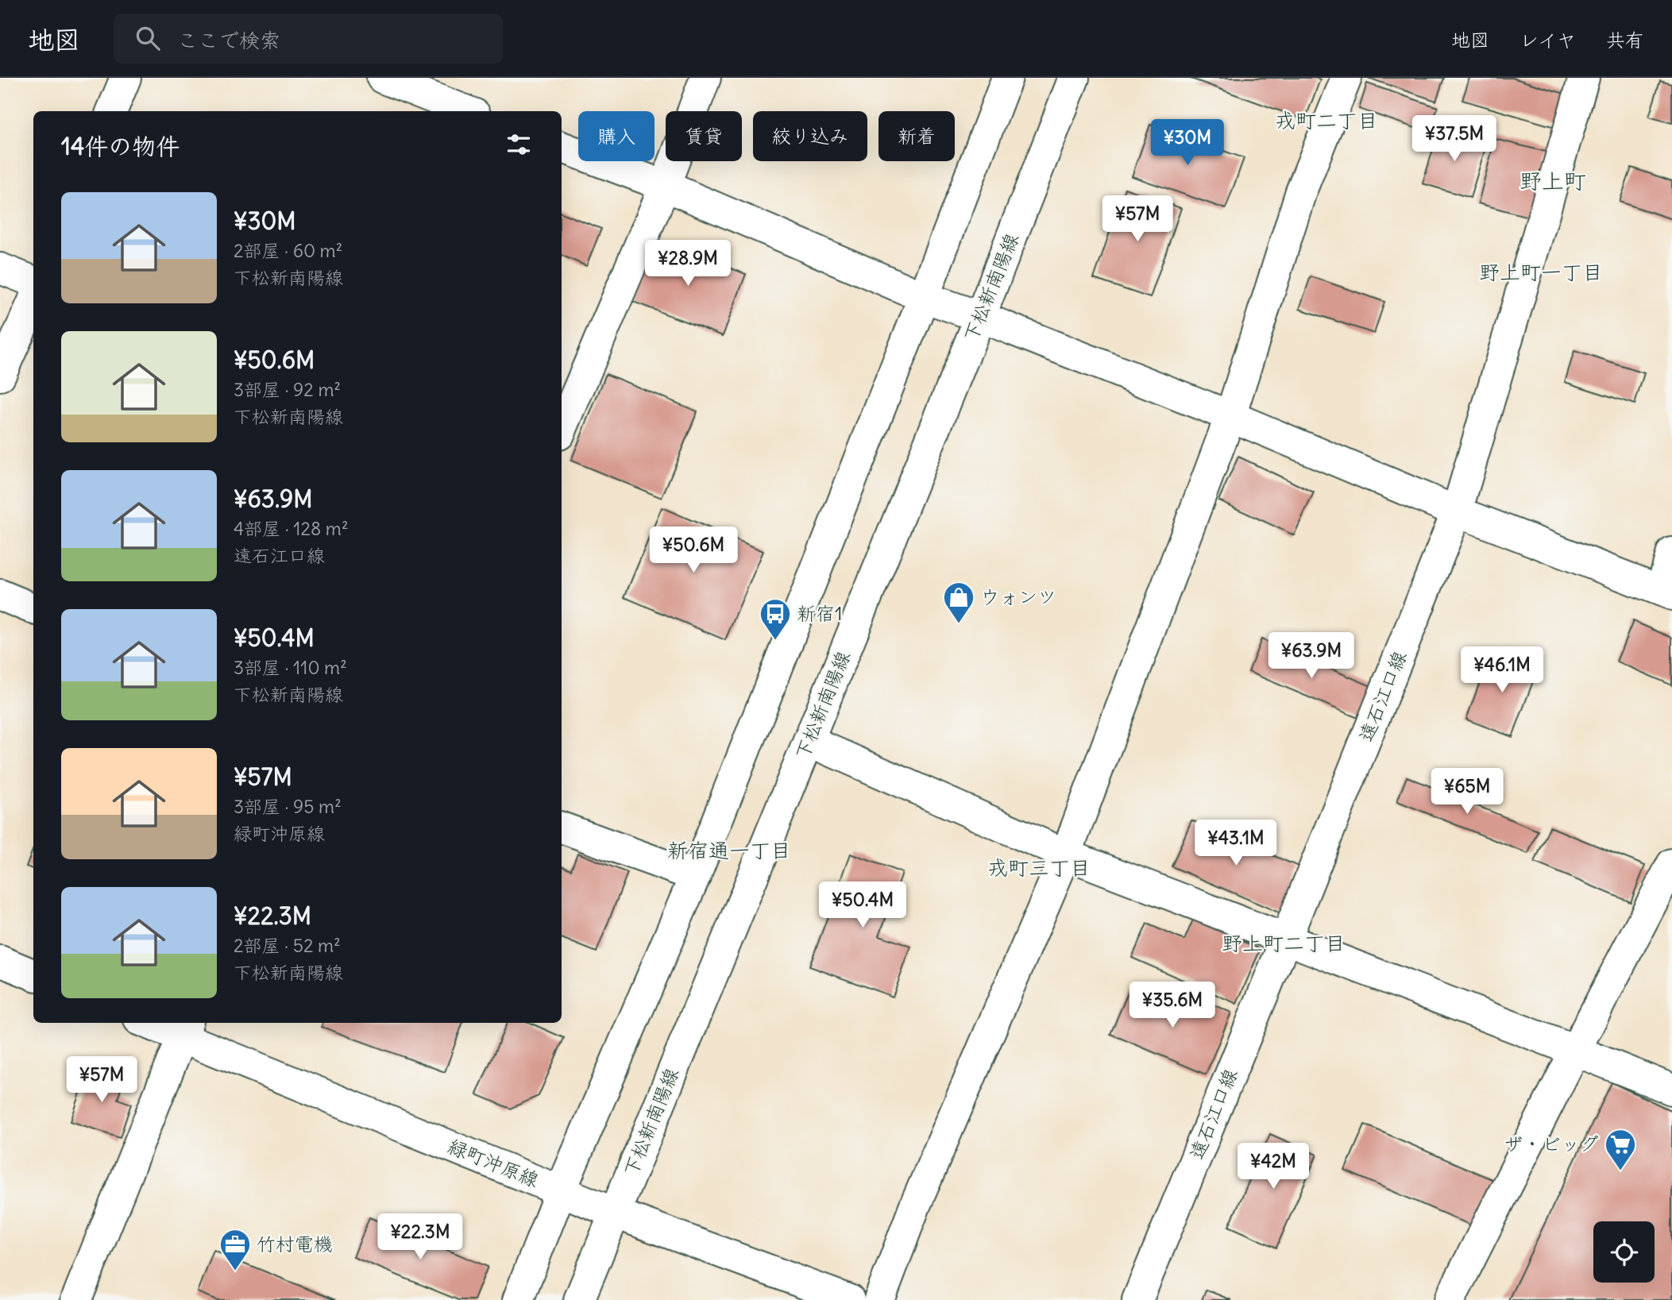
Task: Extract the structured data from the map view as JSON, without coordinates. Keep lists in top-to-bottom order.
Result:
{
  "streets": {
    "street": ["下松新南陽線", "遠石江口線", "緑町沖原線"]
  },
  "crossings": [
    ["下松新南陽線", "緑町沖原線"]
  ],
  "districts": [
    "戎町二丁目",
    "野上町",
    "野上町一丁目",
    "新宿通一丁目",
    "戎町三丁目",
    "野上町二丁目"
  ],
  "places": {
    "shop": ["ウォンツ"],
    "bus stop": ["新宿1"],
    "supermarket": ["ザ・ビッグ"],
    "office": ["竹村電機"]
  },
  "page": {
    "header": "地図",
    "search": "ここで検索",
    "nav": ["地図", "レイヤ", "共有"],
    "chip": [
      "購入",
      "賃貸",
      "絞り込み",
      "新着"
    ],
    "heading": "14件の物件",
    "price": [
      "¥37.5M",
      "¥30M",
      "¥57M",
      "¥28.9M",
      "¥50.6M",
      "¥63.9M",
      "¥46.1M",
      "¥65M",
      "¥43.1M",
      "¥50.4M",
      "¥35.6M",
      "¥57M",
      "¥42M",
      "¥22.3M"
    ],
    "list": [
      {
        "name": "¥30M",
        "note": "2部屋 · 60 m² · 下松新南陽線"
      },
      {
        "name": "¥50.6M",
        "note": "3部屋 · 92 m² · 下松新南陽線"
      },
      {
        "name": "¥63.9M",
        "note": "4部屋 · 128 m² · 遠石江口線"
      },
      {
        "name": "¥50.4M",
        "note": "3部屋 · 110 m² · 下松新南陽線"
      },
      {
        "name": "¥57M",
        "note": "3部屋 · 95 m² · 緑町沖原線"
      },
      {
        "name": "¥22.3M",
        "note": "2部屋 · 52 m² · 下松新南陽線"
      }
    ]
  }
}
